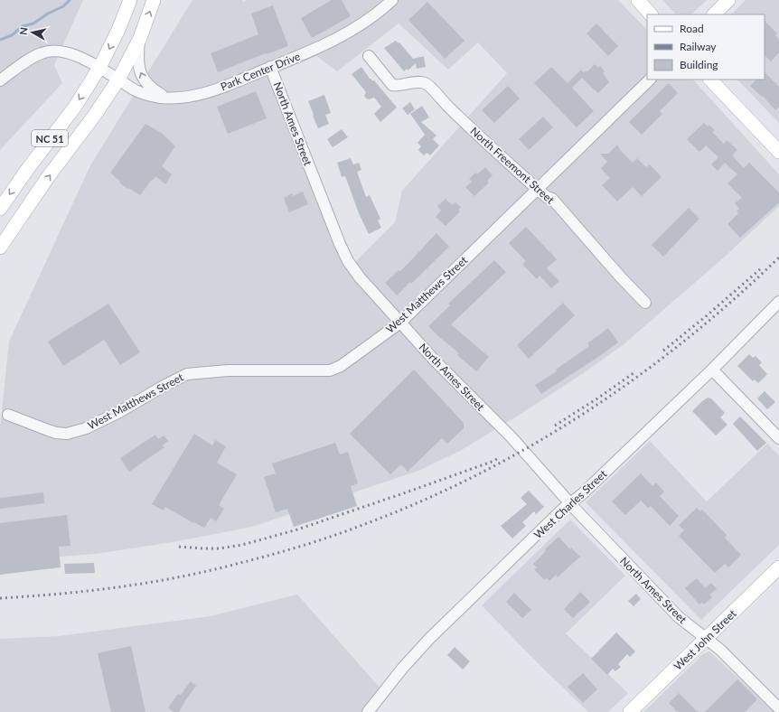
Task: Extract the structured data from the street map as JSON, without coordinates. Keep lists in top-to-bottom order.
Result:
{
  "streets": {
    "main road": ["NC 51", "West John Street"],
    "street": [
      "Park Center Drive",
      "North Ames Street",
      "North Freemont Street",
      "West Matthews Street",
      "West Charles Street"
    ]
  },
  "crossings": [
    ["Park Center Drive", "North Ames Street"],
    ["Park Center Drive", "NC 51"],
    ["North Ames Street", "West Matthews Street"],
    ["North Ames Street", "West Charles Street"],
    ["North Ames Street", "West John Street"],
    ["North Freemont Street", "West Matthews Street"]
  ],
  "legend": ["Road", "Railway", "Building"],
  "north": "left"
}
